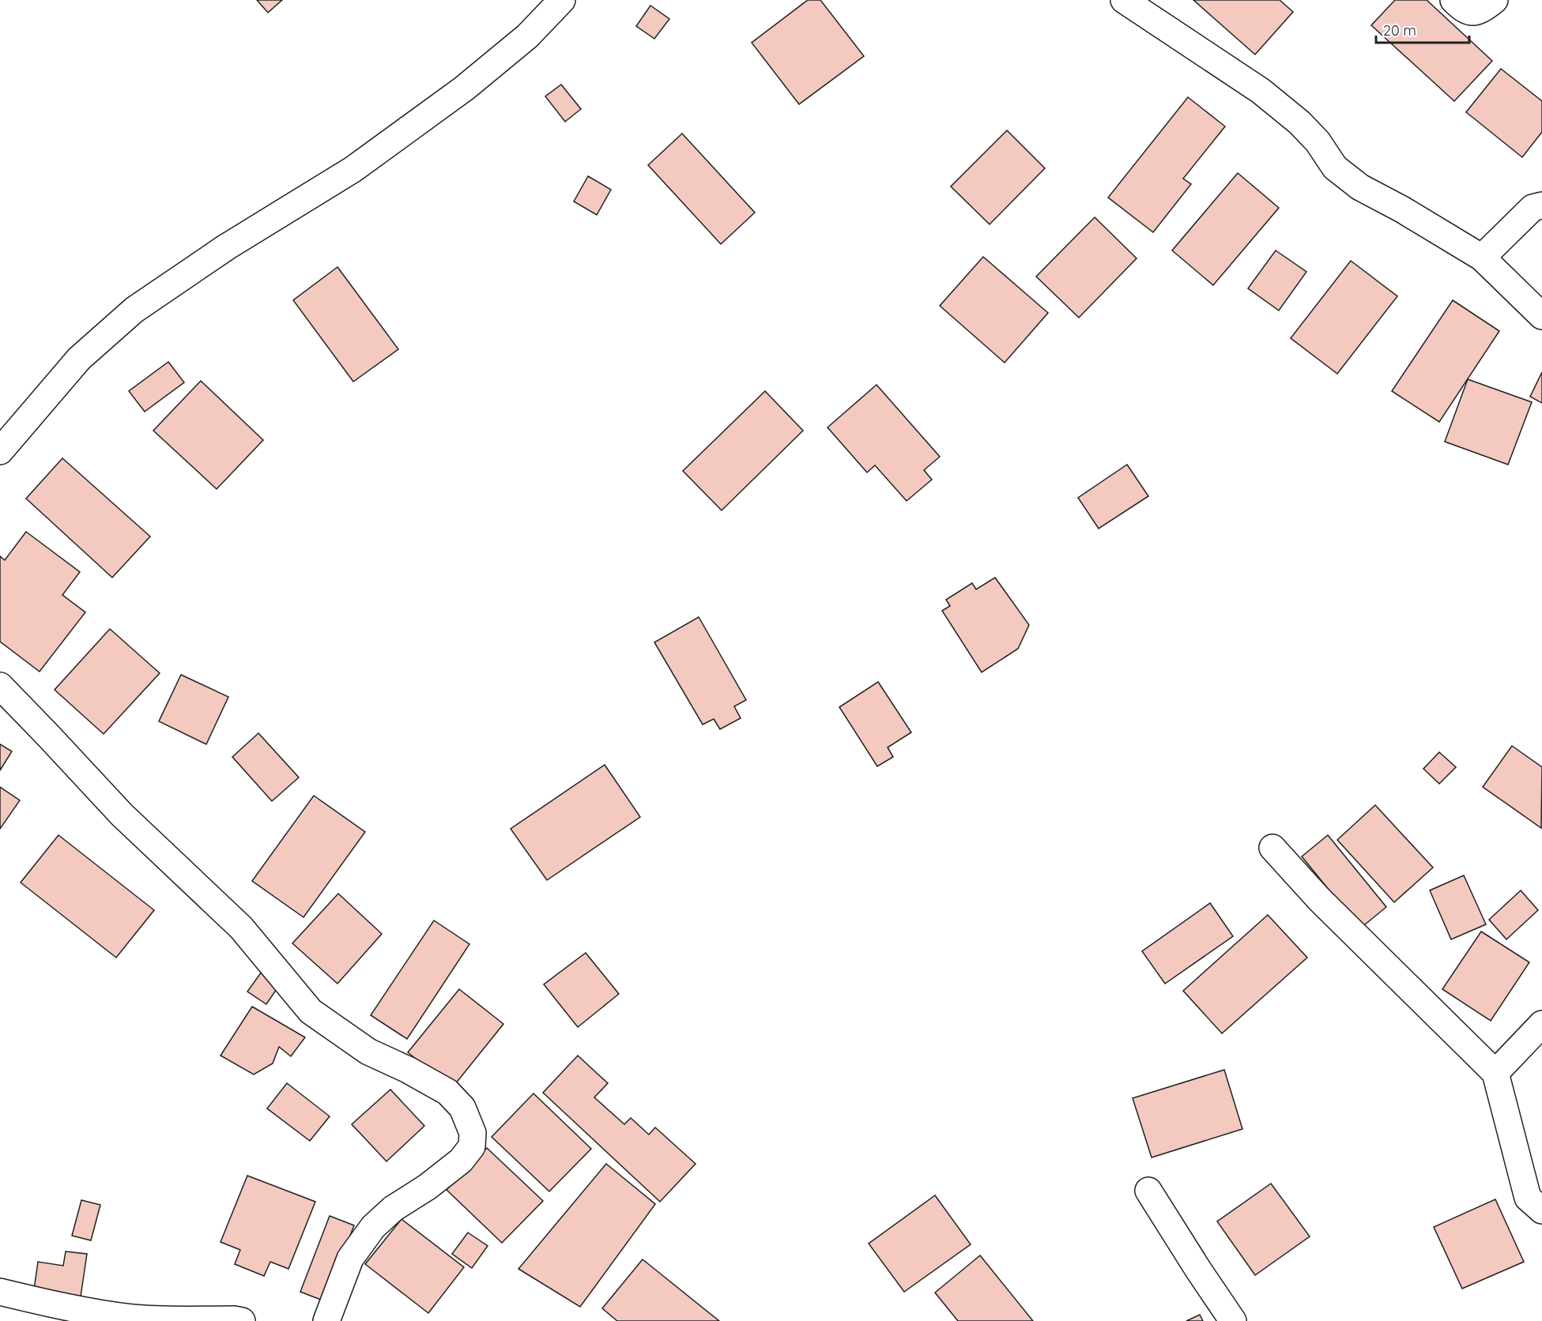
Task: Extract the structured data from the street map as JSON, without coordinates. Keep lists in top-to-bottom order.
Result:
{
  "scale_bar": "20 m"
}
